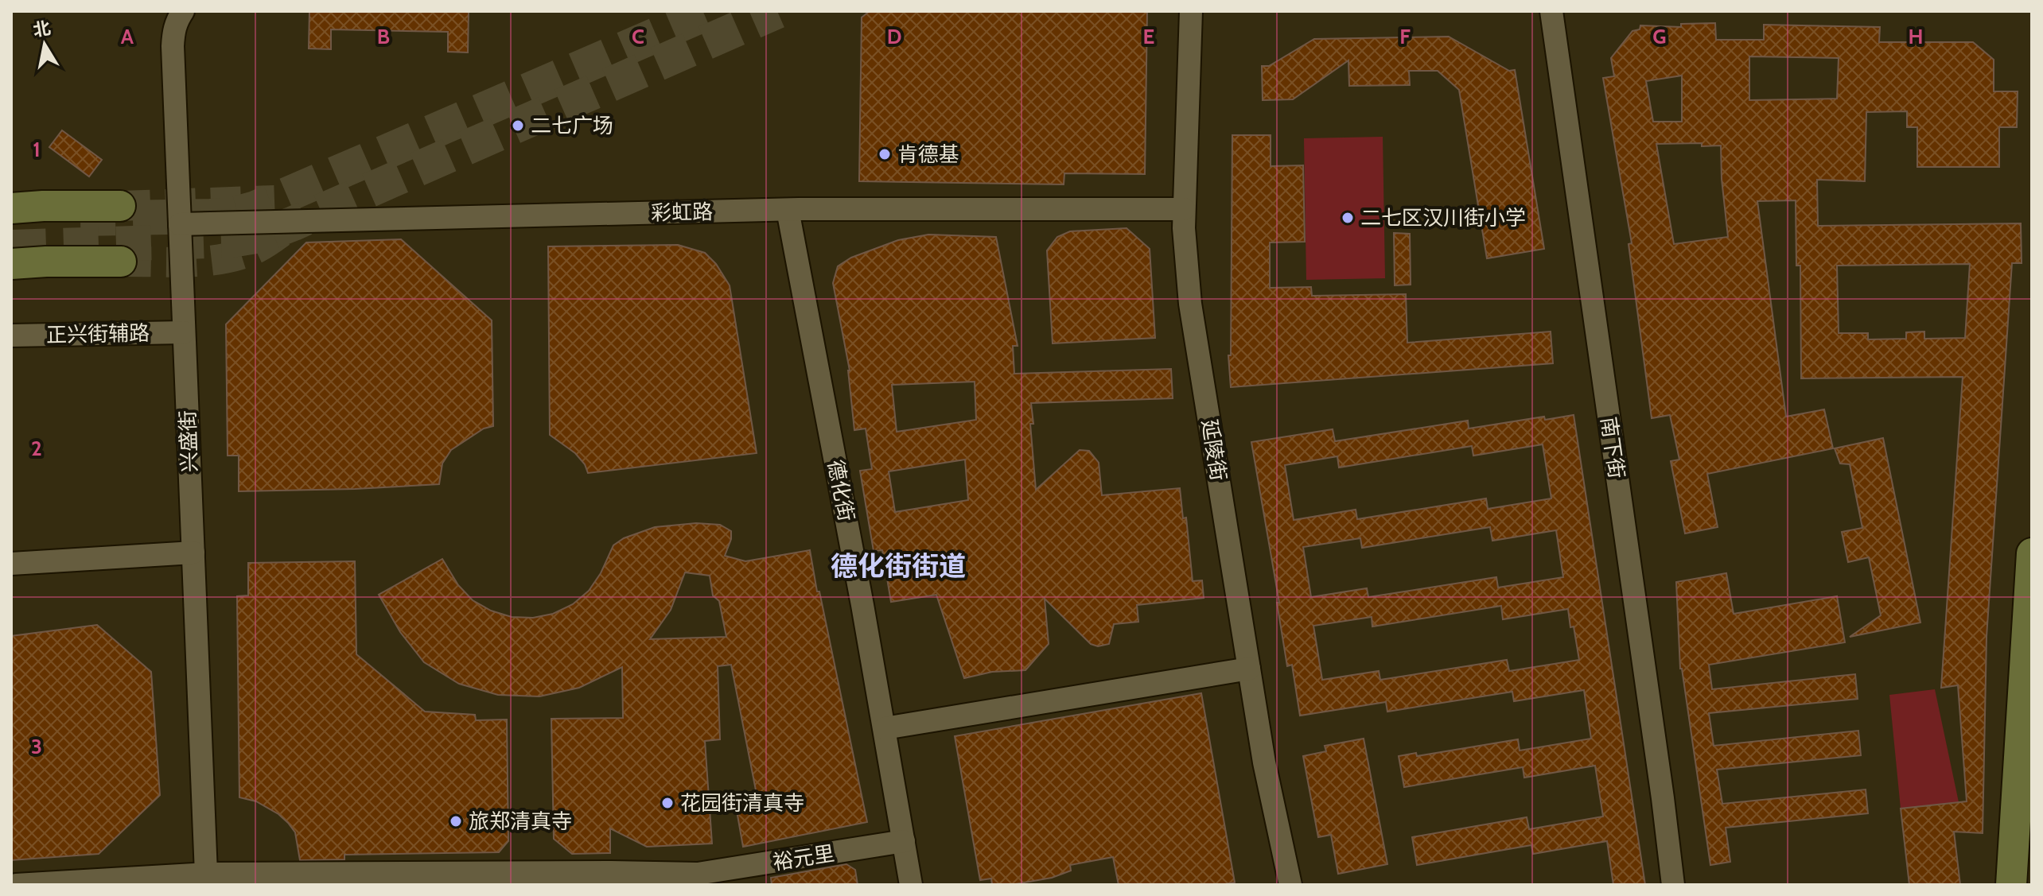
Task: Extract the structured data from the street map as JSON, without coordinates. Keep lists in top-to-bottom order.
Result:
{
  "streets": {
    "street": [
      "彩虹路",
      "正兴街辅路",
      "兴盛街",
      "南下街",
      "延陵街",
      "德化街",
      "裕元里"
    ]
  },
  "crossings": [
    ["彩虹路", "兴盛街"],
    ["彩虹路", "延陵街"],
    ["彩虹路", "德化街"],
    ["正兴街辅路", "兴盛街"],
    ["兴盛街", "裕元里"],
    ["德化街", "裕元里"]
  ],
  "districts": ["德化街街道"],
  "places": [
    "二七广场",
    "肯德基",
    "二七区汉川街小学",
    "花园街清真寺",
    "旅郑清真寺"
  ],
  "north": "top",
  "grid": {
    "columns": [
      "A",
      "B",
      "C",
      "D",
      "E",
      "F",
      "G",
      "H"
    ],
    "rows": ["1", "2", "3"]
  }
}
